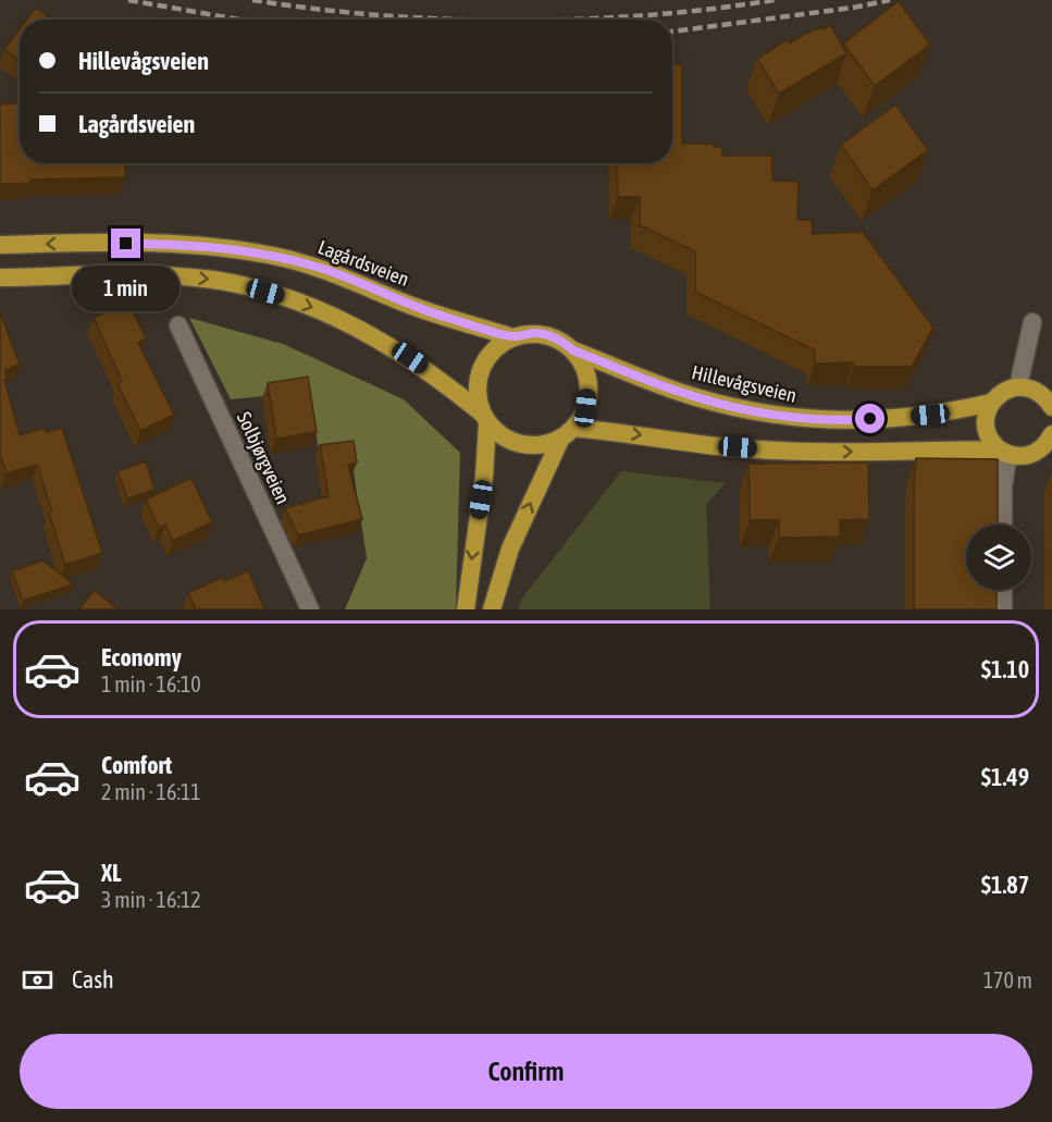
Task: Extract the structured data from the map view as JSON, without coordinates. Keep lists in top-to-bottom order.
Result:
{
  "streets": {
    "main road": ["Lagårdsveien", "Hillevågsveien"],
    "street": ["Solbjørgveien"]
  },
  "crossings": [
    ["Lagårdsveien", "Hillevågsveien"]
  ],
  "page": {
    "banner": ["Hillevågsveien", "Lagårdsveien"],
    "bubble": "1 min",
    "list": [
      {
        "name": "Economy",
        "note": "1 min · 16:10",
        "value": "$1.10"
      },
      {
        "name": "Comfort",
        "note": "2 min · 16:11",
        "value": "$1.49"
      },
      {
        "name": "XL",
        "note": "3 min · 16:12",
        "value": "$1.87"
      }
    ],
    "pay": ["Cash", "170 m"],
    "buttons": "Confirm"
  }
}
